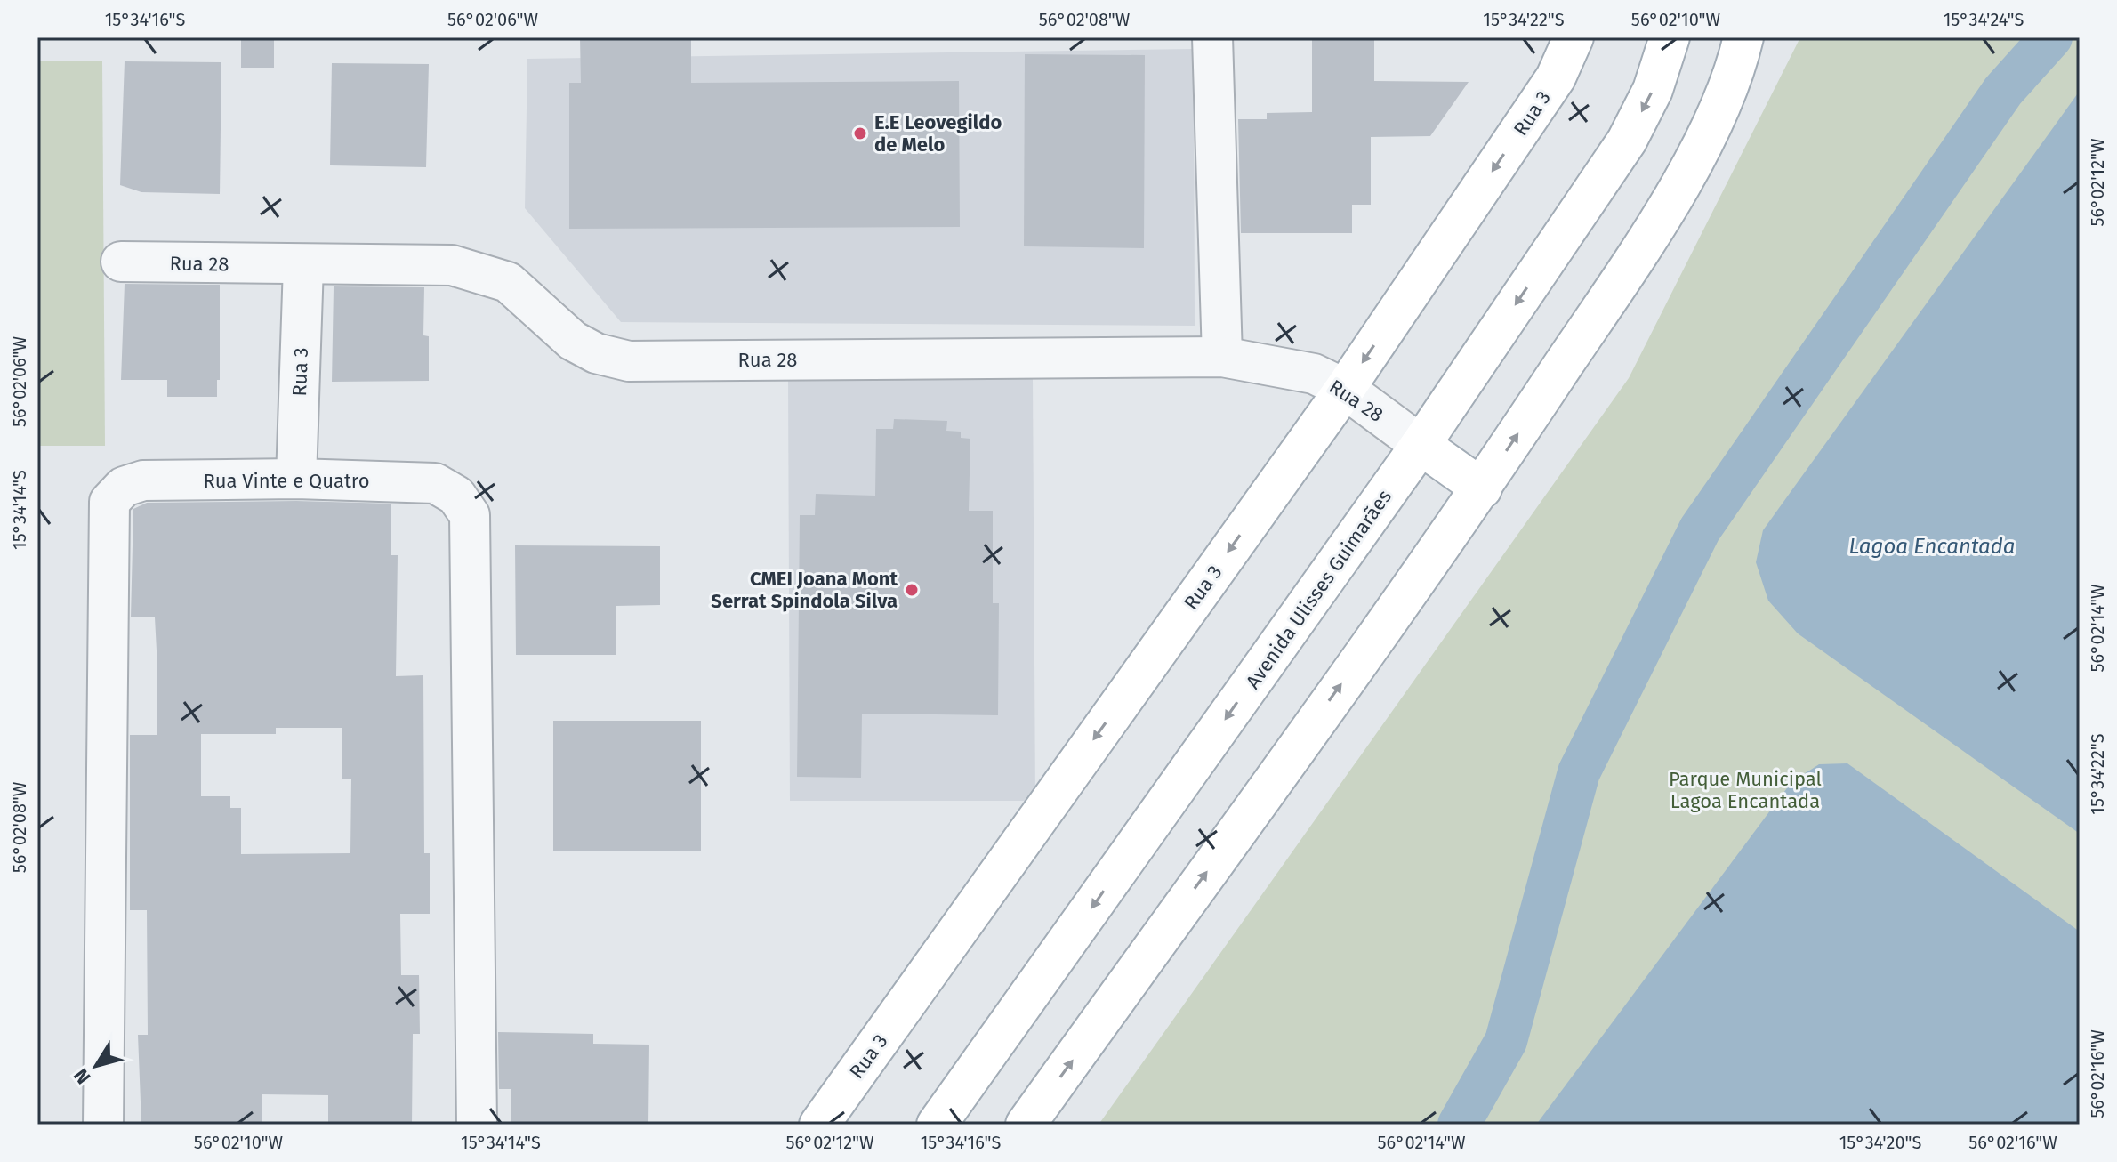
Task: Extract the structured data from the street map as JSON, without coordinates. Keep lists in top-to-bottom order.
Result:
{
  "streets": {
    "main road": ["Rua 3", "Avenida Ulisses Guimarães"],
    "street": ["Rua 28", "Rua Vinte e Quatro"]
  },
  "crossings": [
    ["Rua 3", "Rua 28"],
    ["Rua 3", "Rua Vinte e Quatro"],
    ["Rua 28", "Avenida Ulisses Guimarães"]
  ],
  "water": ["Lagoa Encantada"],
  "parks": ["Parque Municipal Lagoa Encantada"],
  "places": ["E.E Leovegildo de Melo", "CMEI Joana Mont Serrat Spindola Silva"],
  "north": "bottom left",
  "coordinates": [
    "15°34'16\"S",
    "56°02'06\"W",
    "56°02'08\"W",
    "15°34'22\"S",
    "56°02'10\"W",
    "15°34'24\"S",
    "56°02'12\"W",
    "15°34'14\"S",
    "56°02'14\"W",
    "56°02'16\"W",
    "15°34'20\"S"
  ]
}
